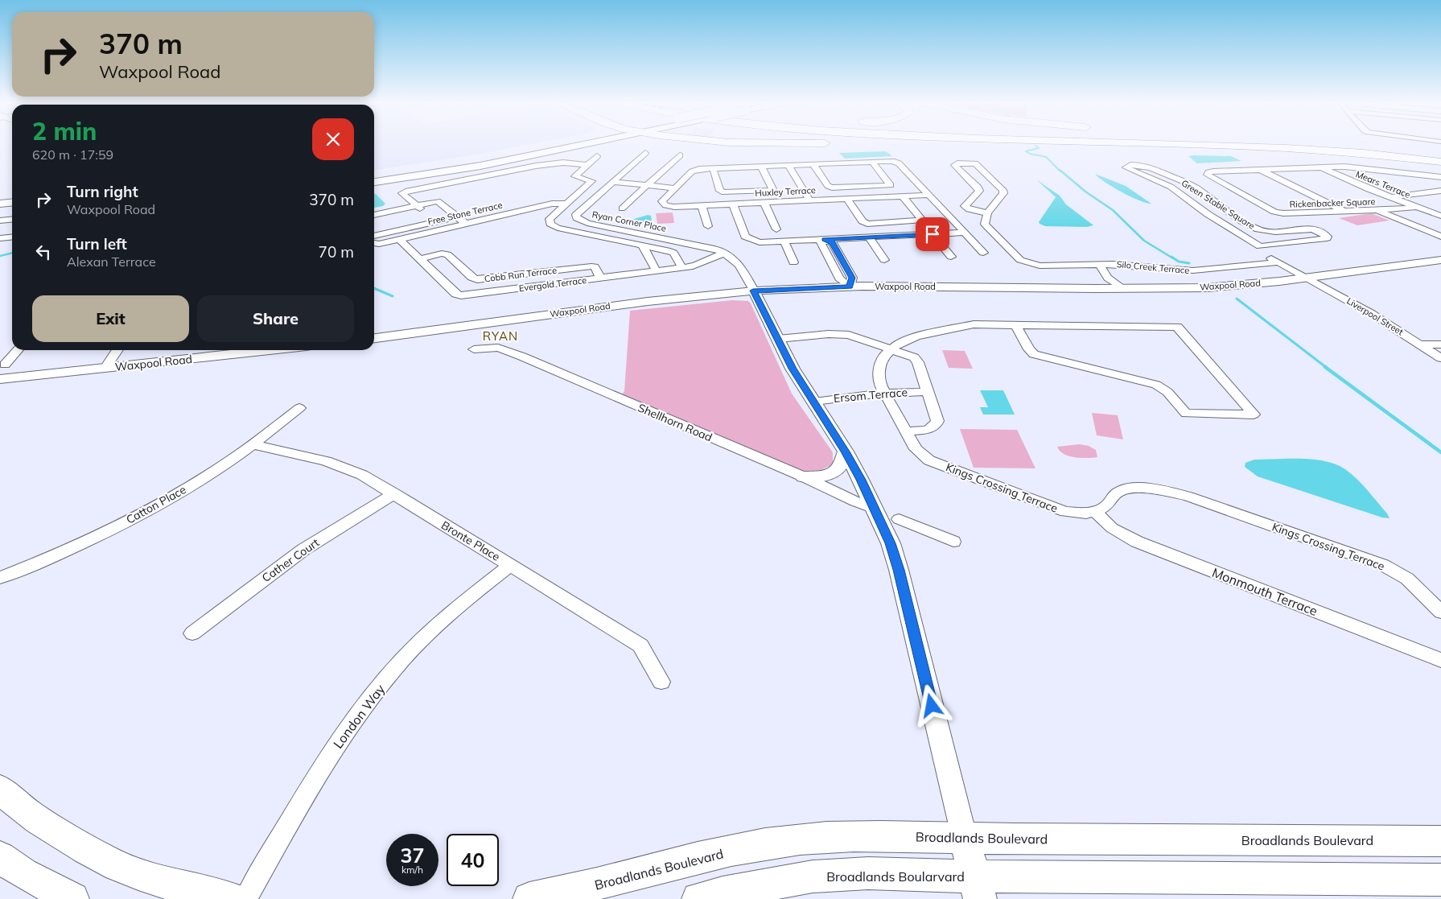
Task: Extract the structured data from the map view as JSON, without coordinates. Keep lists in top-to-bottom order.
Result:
{
  "streets": {
    "main road": ["Broadlands Boulevard", "Broadlands Boularvard"],
    "street": [
      "Mears Terrace",
      "Huxley Terrace",
      "Rickenbacker Square",
      "Green Stable Square",
      "Free Stone Terrace",
      "Ryan Corner Place",
      "Silo Creek Terrace",
      "Cobb Run Terrace",
      "Evergold Terrace",
      "Waxpool Road",
      "Liverpool Street",
      "Ersom Terrace",
      "Shellhorn Road",
      "Kings Crossing Terrace",
      "Catton Place",
      "Bronte Place",
      "Cather Court",
      "Monmouth Terrace",
      "London Way"
    ]
  },
  "crossings": [
    ["Mears Terrace", "Rickenbacker Square"],
    ["Green Stable Square", "Silo Creek Terrace"],
    ["Green Stable Square", "Waxpool Road"],
    ["Green Stable Square", "Liverpool Street"],
    ["Free Stone Terrace", "Evergold Terrace"],
    ["Ryan Corner Place", "Evergold Terrace"],
    ["Ryan Corner Place", "Waxpool Road"],
    ["Cobb Run Terrace", "Evergold Terrace"],
    ["Waxpool Road", "Liverpool Street"],
    ["Ersom Terrace", "Kings Crossing Terrace"],
    ["Kings Crossing Terrace", "Monmouth Terrace"],
    ["Catton Place", "Bronte Place"],
    ["Bronte Place", "Cather Court"],
    ["Bronte Place", "London Way"]
  ],
  "districts": ["RYAN"],
  "page": {
    "turn": ["370 m", "Waxpool Road"],
    "heading": ["2 min", "620 m · 17:59"],
    "list": [
      {
        "name": "Turn right",
        "note": "Waxpool Road",
        "value": "370 m"
      },
      {
        "name": "Turn left",
        "note": "Alexan Terrace",
        "value": "70 m"
      }
    ],
    "buttons": ["Exit", "Share"],
    "speed": "37 km/h",
    "limit": "40"
  }
}
